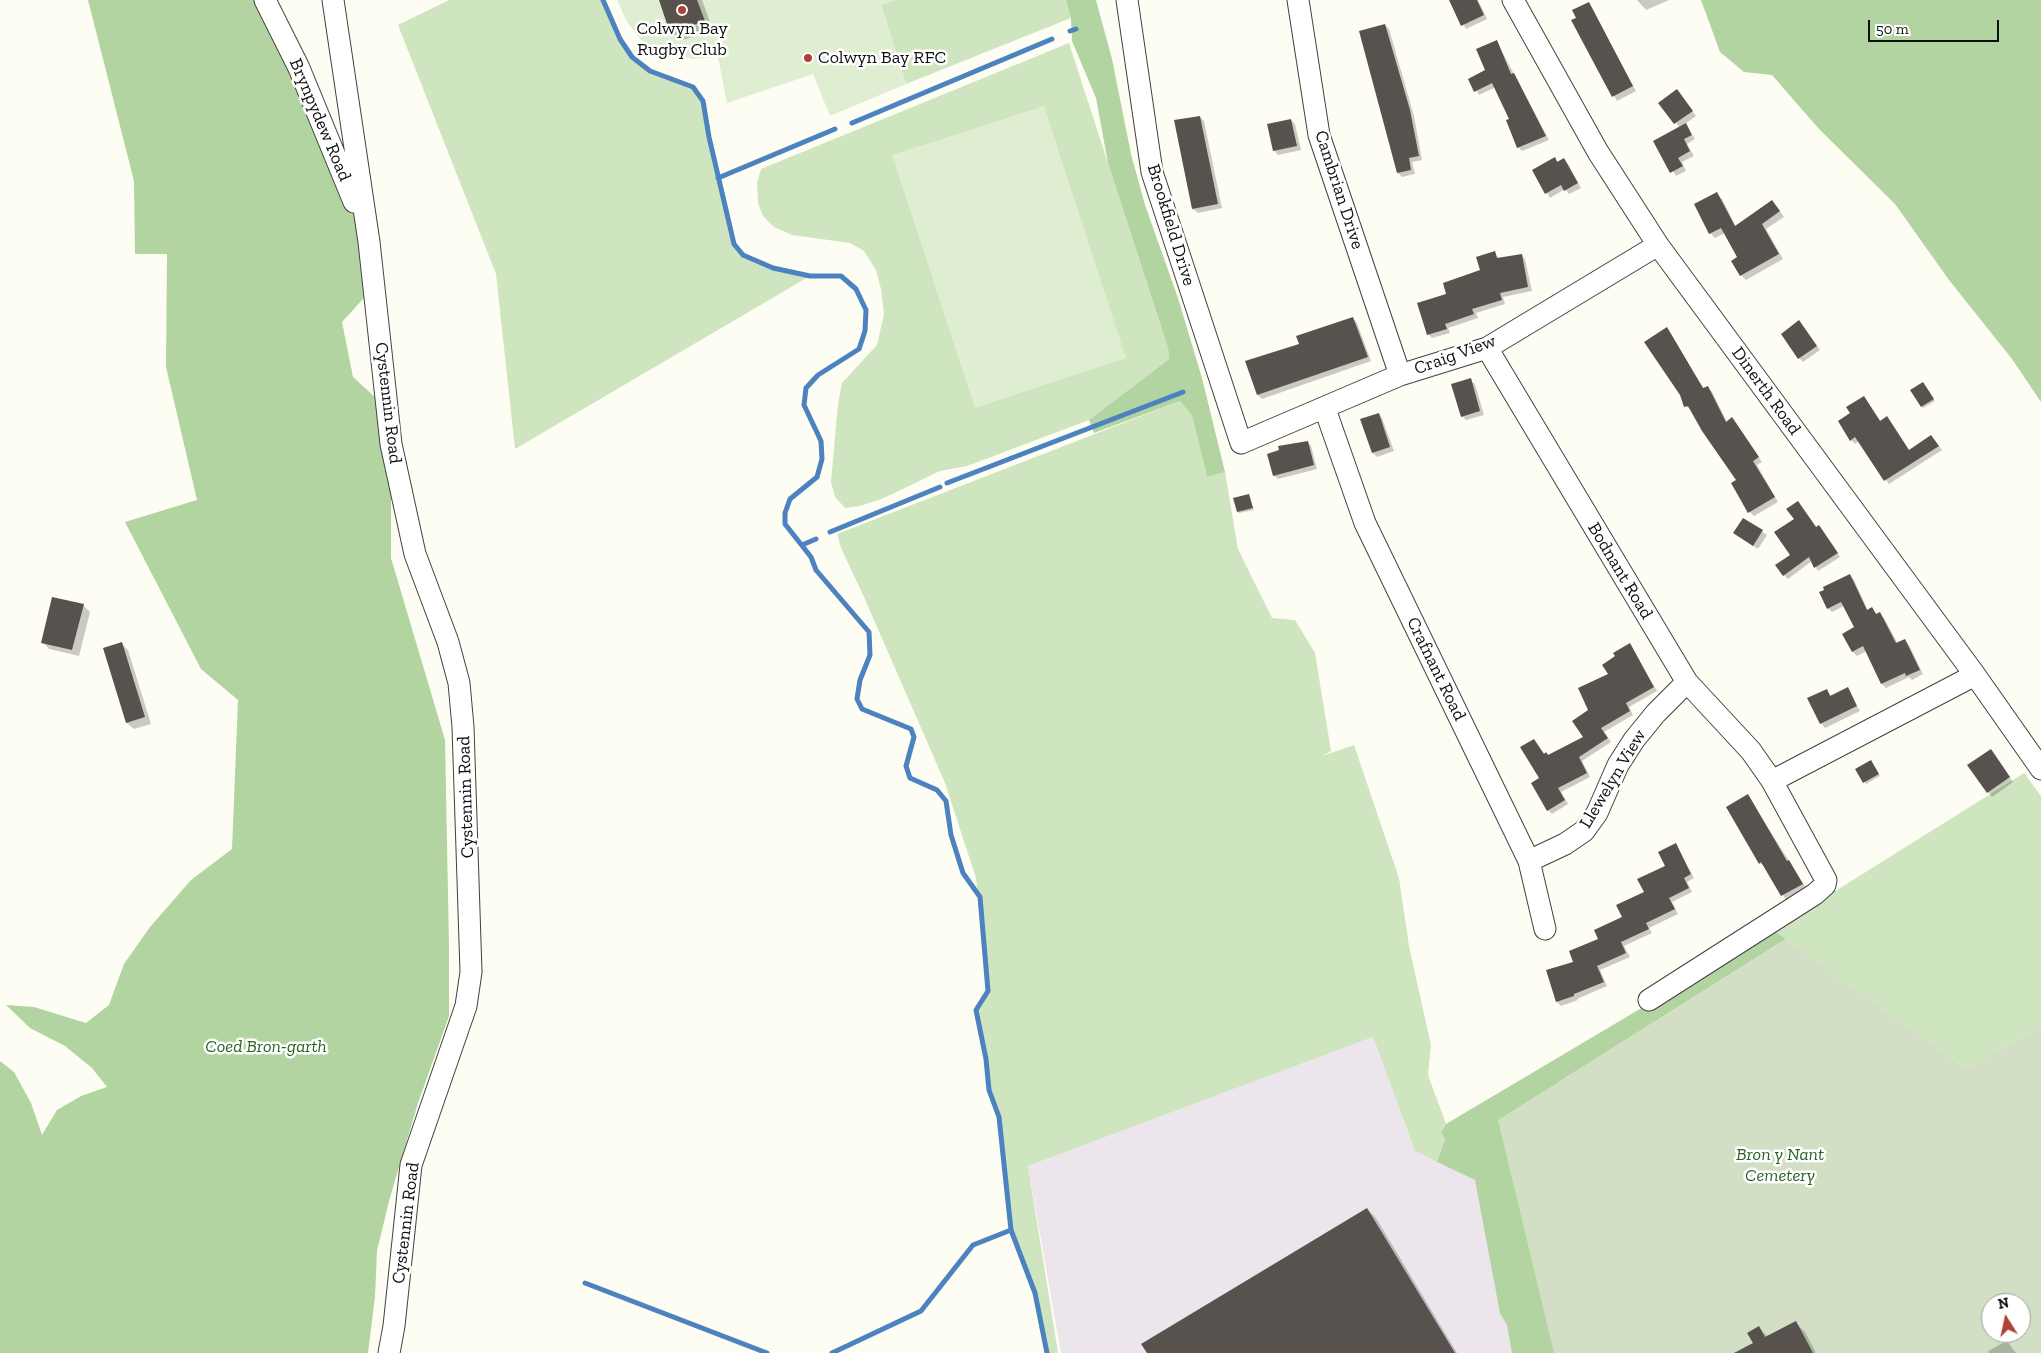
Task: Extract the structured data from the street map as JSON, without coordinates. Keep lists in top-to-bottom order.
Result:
{
  "streets": {
    "street": [
      "Brynpydew Road",
      "Cambrian Drive",
      "Brookfield Drive",
      "Craig View",
      "Dinerth Road",
      "Cystennin Road",
      "Bodnant Road",
      "Crafnant Road",
      "Llewelyn View"
    ]
  },
  "crossings": [
    ["Brynpydew Road", "Cystennin Road"],
    ["Cambrian Drive", "Craig View"],
    ["Brookfield Drive", "Craig View"],
    ["Craig View", "Dinerth Road"],
    ["Craig View", "Bodnant Road"],
    ["Craig View", "Crafnant Road"],
    ["Bodnant Road", "Llewelyn View"],
    ["Crafnant Road", "Llewelyn View"]
  ],
  "parks": ["Coed Bron-garth", "Bron y Nant Cemetery"],
  "places": ["Colwyn Bay Rugby Club", "Colwyn Bay RFC"],
  "scale_bar": "50 m",
  "north": "top"
}
